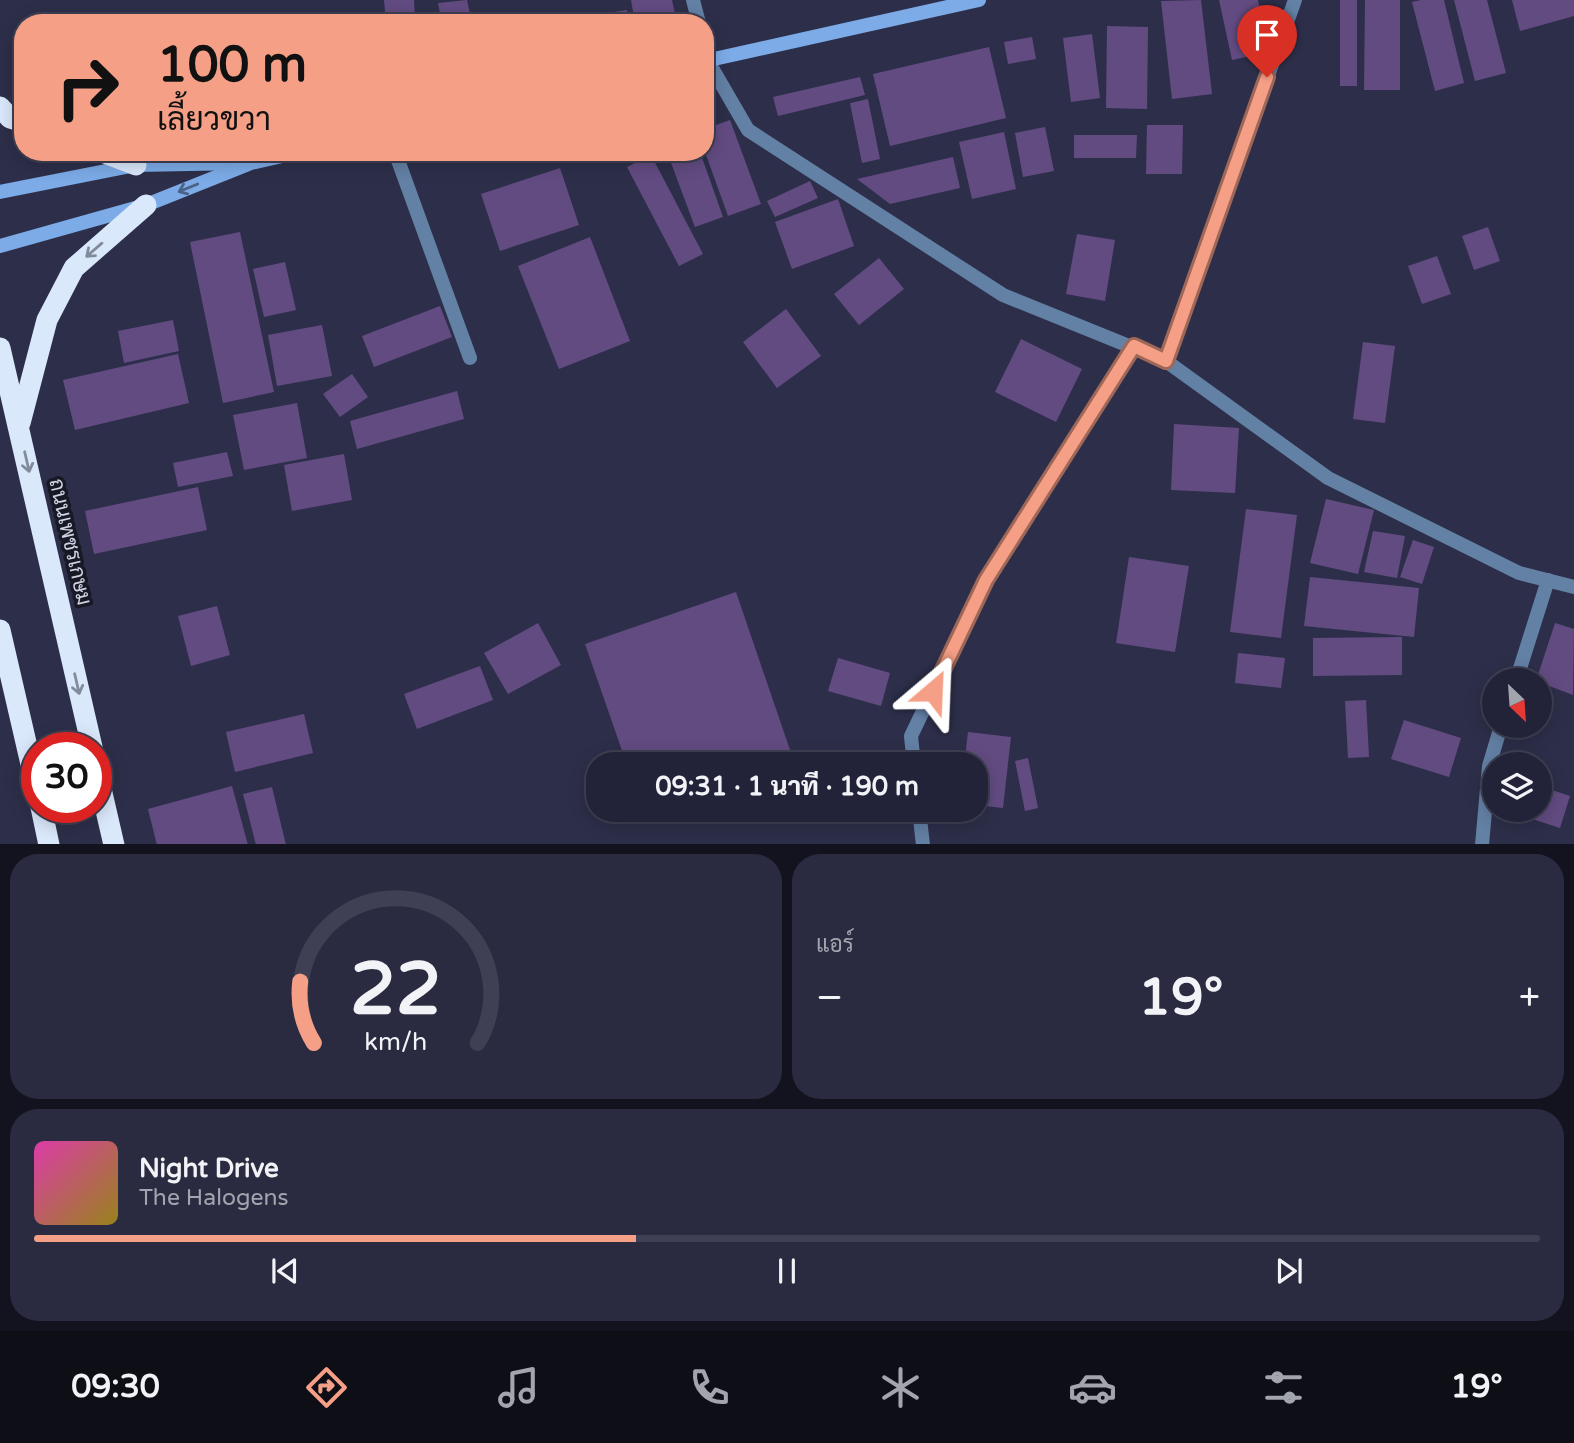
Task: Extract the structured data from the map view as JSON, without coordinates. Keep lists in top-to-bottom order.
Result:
{
  "streets": {
    "highway": ["ถนนเพชรเกษม"]
  },
  "north": "bottom right",
  "page": {
    "turn": ["100 m", "เลี้ยวขวา"],
    "limit": "30",
    "trip": "09:31 · 1 นาที · 190 m",
    "tile": "แอร์",
    "heat": ["−", "19°", "+"],
    "song": ["Night Drive", "The Halogens"],
    "tabs": ["09:30", "19°"],
    "gauge": ["22", "km/h"]
  }
}
